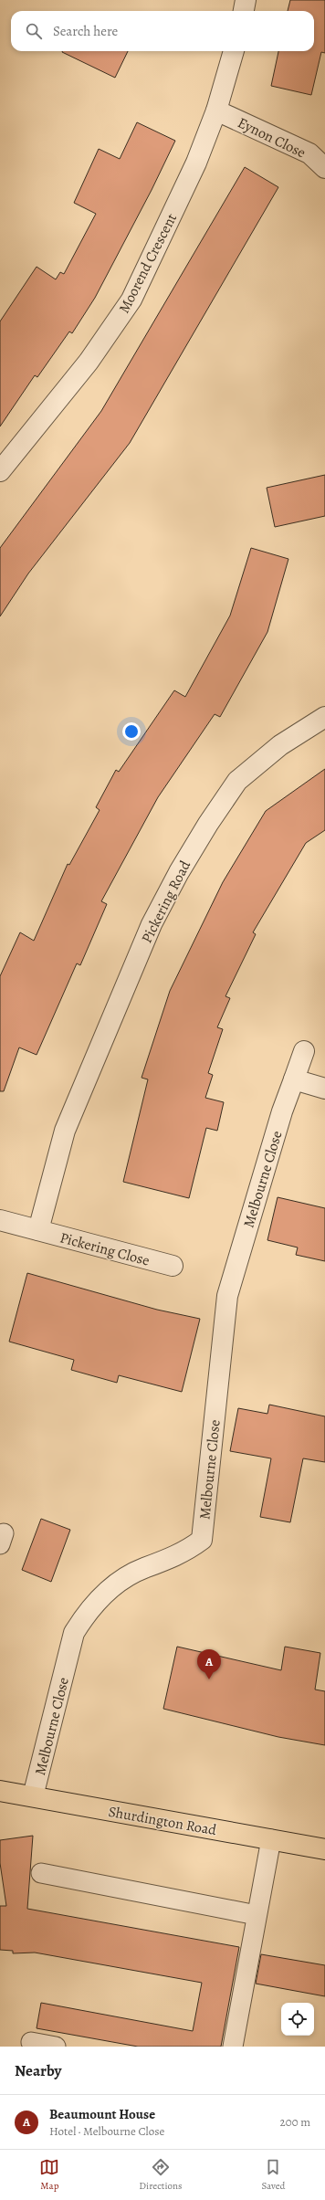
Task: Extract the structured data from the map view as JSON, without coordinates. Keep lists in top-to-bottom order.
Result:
{
  "streets": {
    "main road": ["Shurdington Road"],
    "street": [
      "Eynon Close",
      "Moorend Crescent",
      "Pickering Road",
      "Melbourne Close",
      "Pickering Close"
    ]
  },
  "crossings": [
    ["Eynon Close", "Moorend Crescent"],
    ["Pickering Road", "Pickering Close"],
    ["Melbourne Close", "Shurdington Road"]
  ],
  "page": {
    "search": "Search here",
    "pins": "A",
    "heading": "Nearby",
    "list": [
      {
        "mark": "A",
        "name": "Beaumount House",
        "note": "Hotel · Melbourne Close",
        "value": "200 m"
      }
    ],
    "nav": ["Map", "Directions", "Saved"]
  }
}
